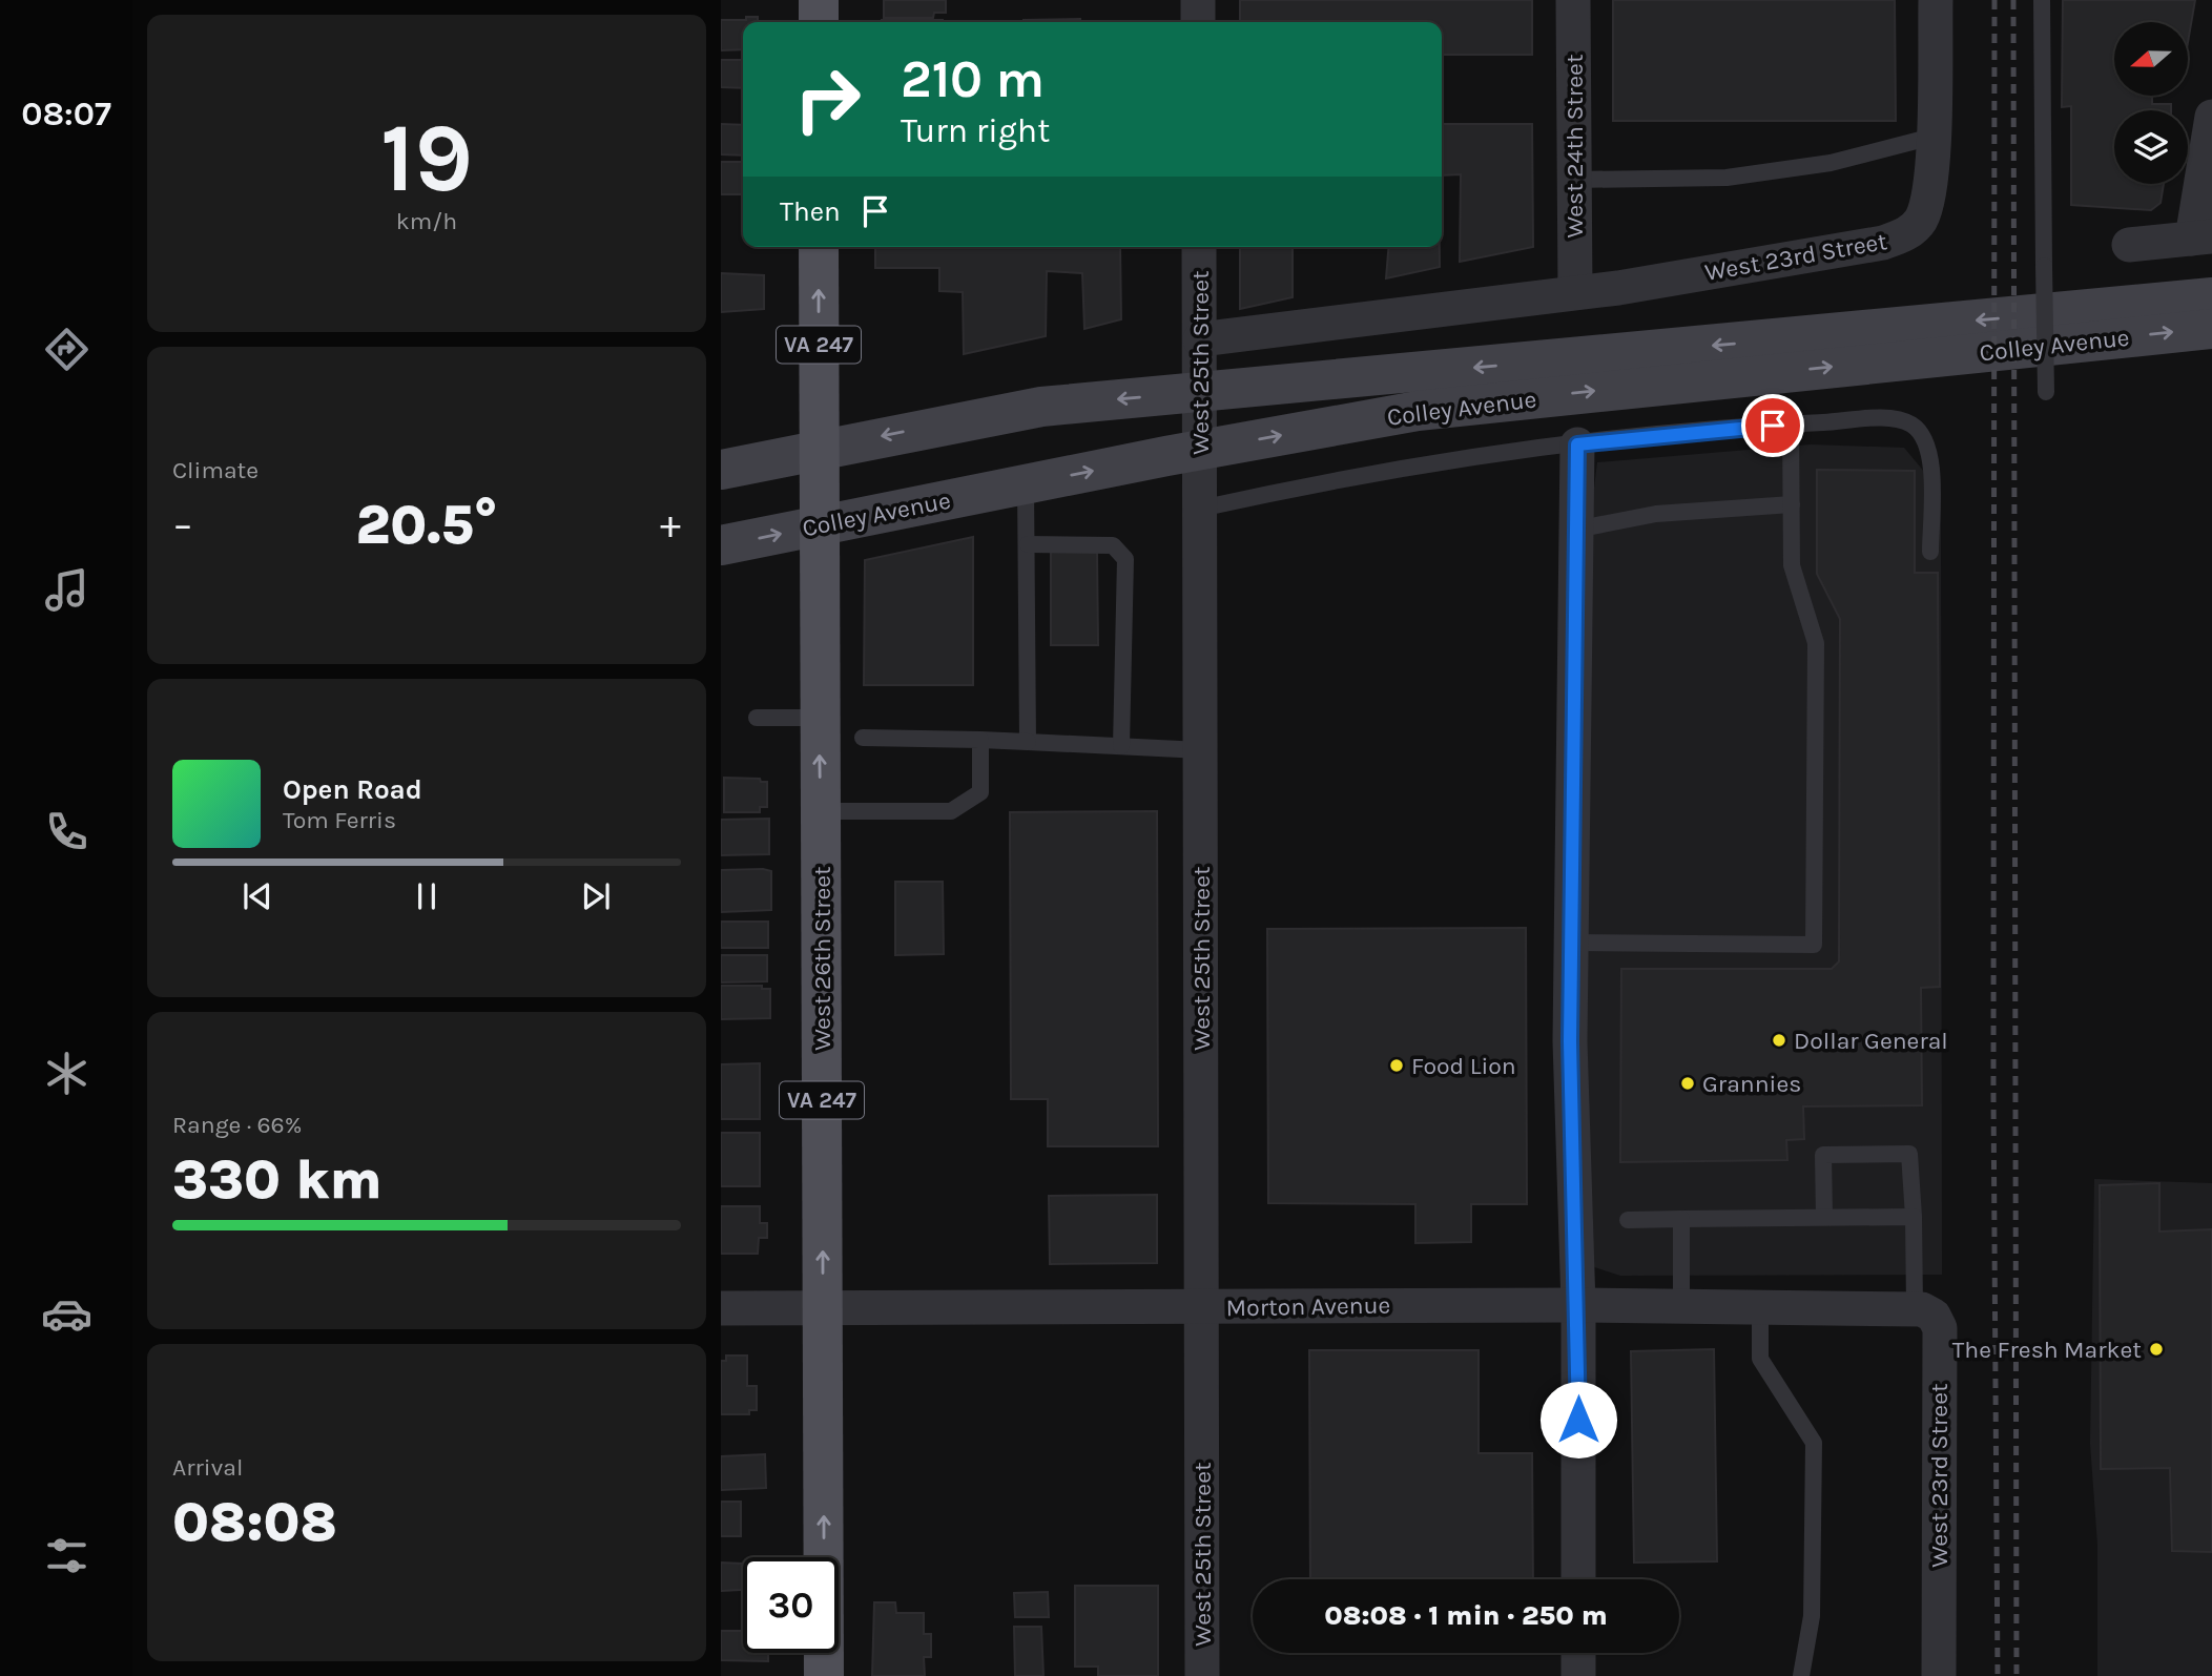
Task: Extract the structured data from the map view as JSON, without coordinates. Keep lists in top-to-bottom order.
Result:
{
  "streets": {
    "main road": ["VA 247", "Colley Avenue", "West 26th Street"],
    "street": [
      "West 24th Street",
      "West 23rd Street",
      "West 25th Street",
      "Morton Avenue"
    ]
  },
  "crossings": [
    ["West 24th Street", "West 23rd Street"],
    ["West 23rd Street", "West 25th Street"],
    ["West 23rd Street", "Morton Avenue"],
    ["Colley Avenue", "West 25th Street"],
    ["Colley Avenue", "West 26th Street"],
    ["West 25th Street", "Morton Avenue"],
    ["West 26th Street", "Morton Avenue"]
  ],
  "one_way": ["West 26th Street"],
  "places": [
    "Dollar General",
    "Food Lion",
    "Grannies",
    "The Fresh Market"
  ],
  "north": "left",
  "page": {
    "tabs": "08:07",
    "tile": [
      ["19", "km/h"],
      "Climate",
      ["Range · 66%", "330 km"],
      ["Arrival", "08:08"]
    ],
    "turn": ["210 m", "Turn right"],
    "then": "Then",
    "heat": ["−", "20.5°", "+"],
    "song": ["Open Road", "Tom Ferris"],
    "limit": "30",
    "trip": "08:08 · 1 min · 250 m"
  }
}
